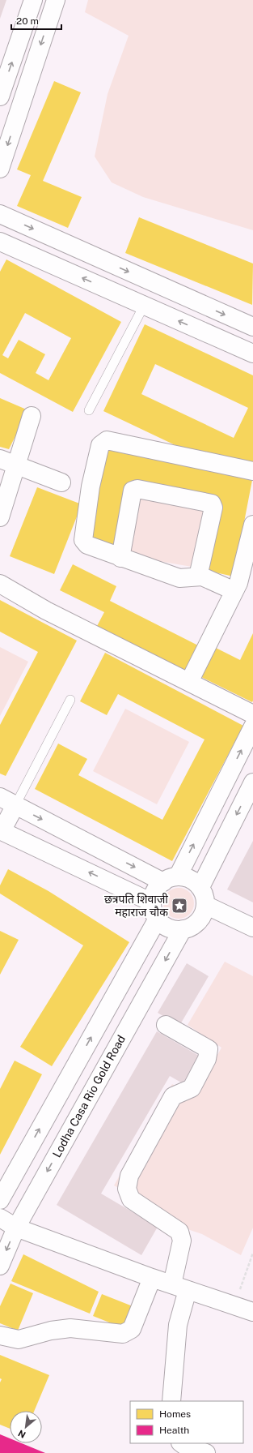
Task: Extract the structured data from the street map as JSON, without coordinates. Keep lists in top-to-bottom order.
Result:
{
  "streets": {
    "street": ["Lodha Casa Rio Gold Road"]
  },
  "places": {
    "place": ["छत्रपति शिवाजी महाराज चौक"]
  },
  "legend": ["Homes", "Health"],
  "scale_bar": "20 m",
  "north": "bottom left"
}
